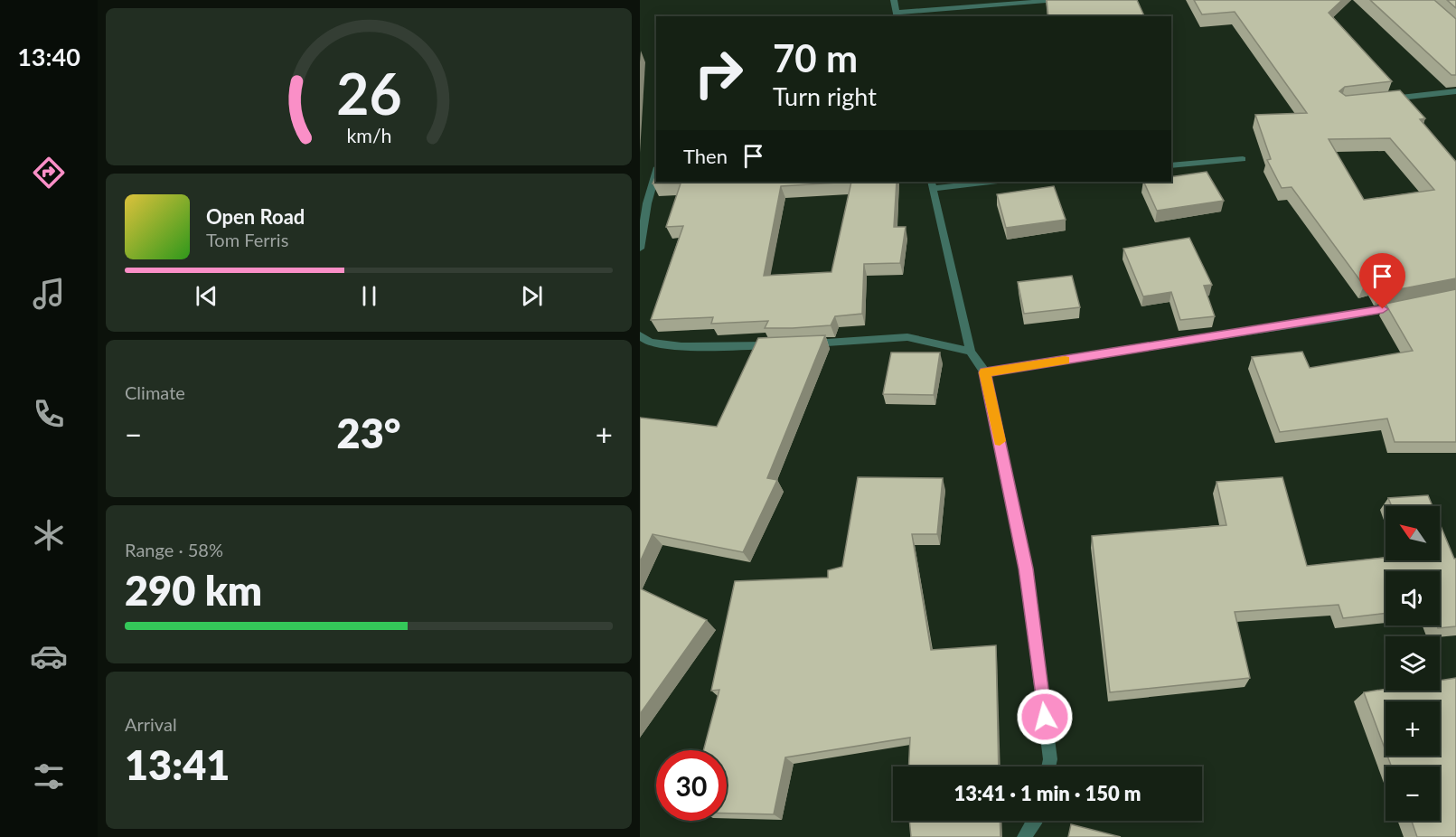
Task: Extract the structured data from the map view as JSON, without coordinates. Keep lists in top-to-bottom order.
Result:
{
  "north": "top left",
  "page": {
    "tabs": "13:40",
    "turn": ["70 m", "Turn right"],
    "then": "Then",
    "song": ["Open Road", "Tom Ferris"],
    "tile": [
      "Climate",
      ["Range · 58%", "290 km"],
      ["Arrival", "13:41"]
    ],
    "heat": ["−", "23°", "+"],
    "map_buttons": ["+", "−"],
    "limit": "30",
    "trip": "13:41 · 1 min · 150 m",
    "gauge": ["26", "km/h"]
  }
}
